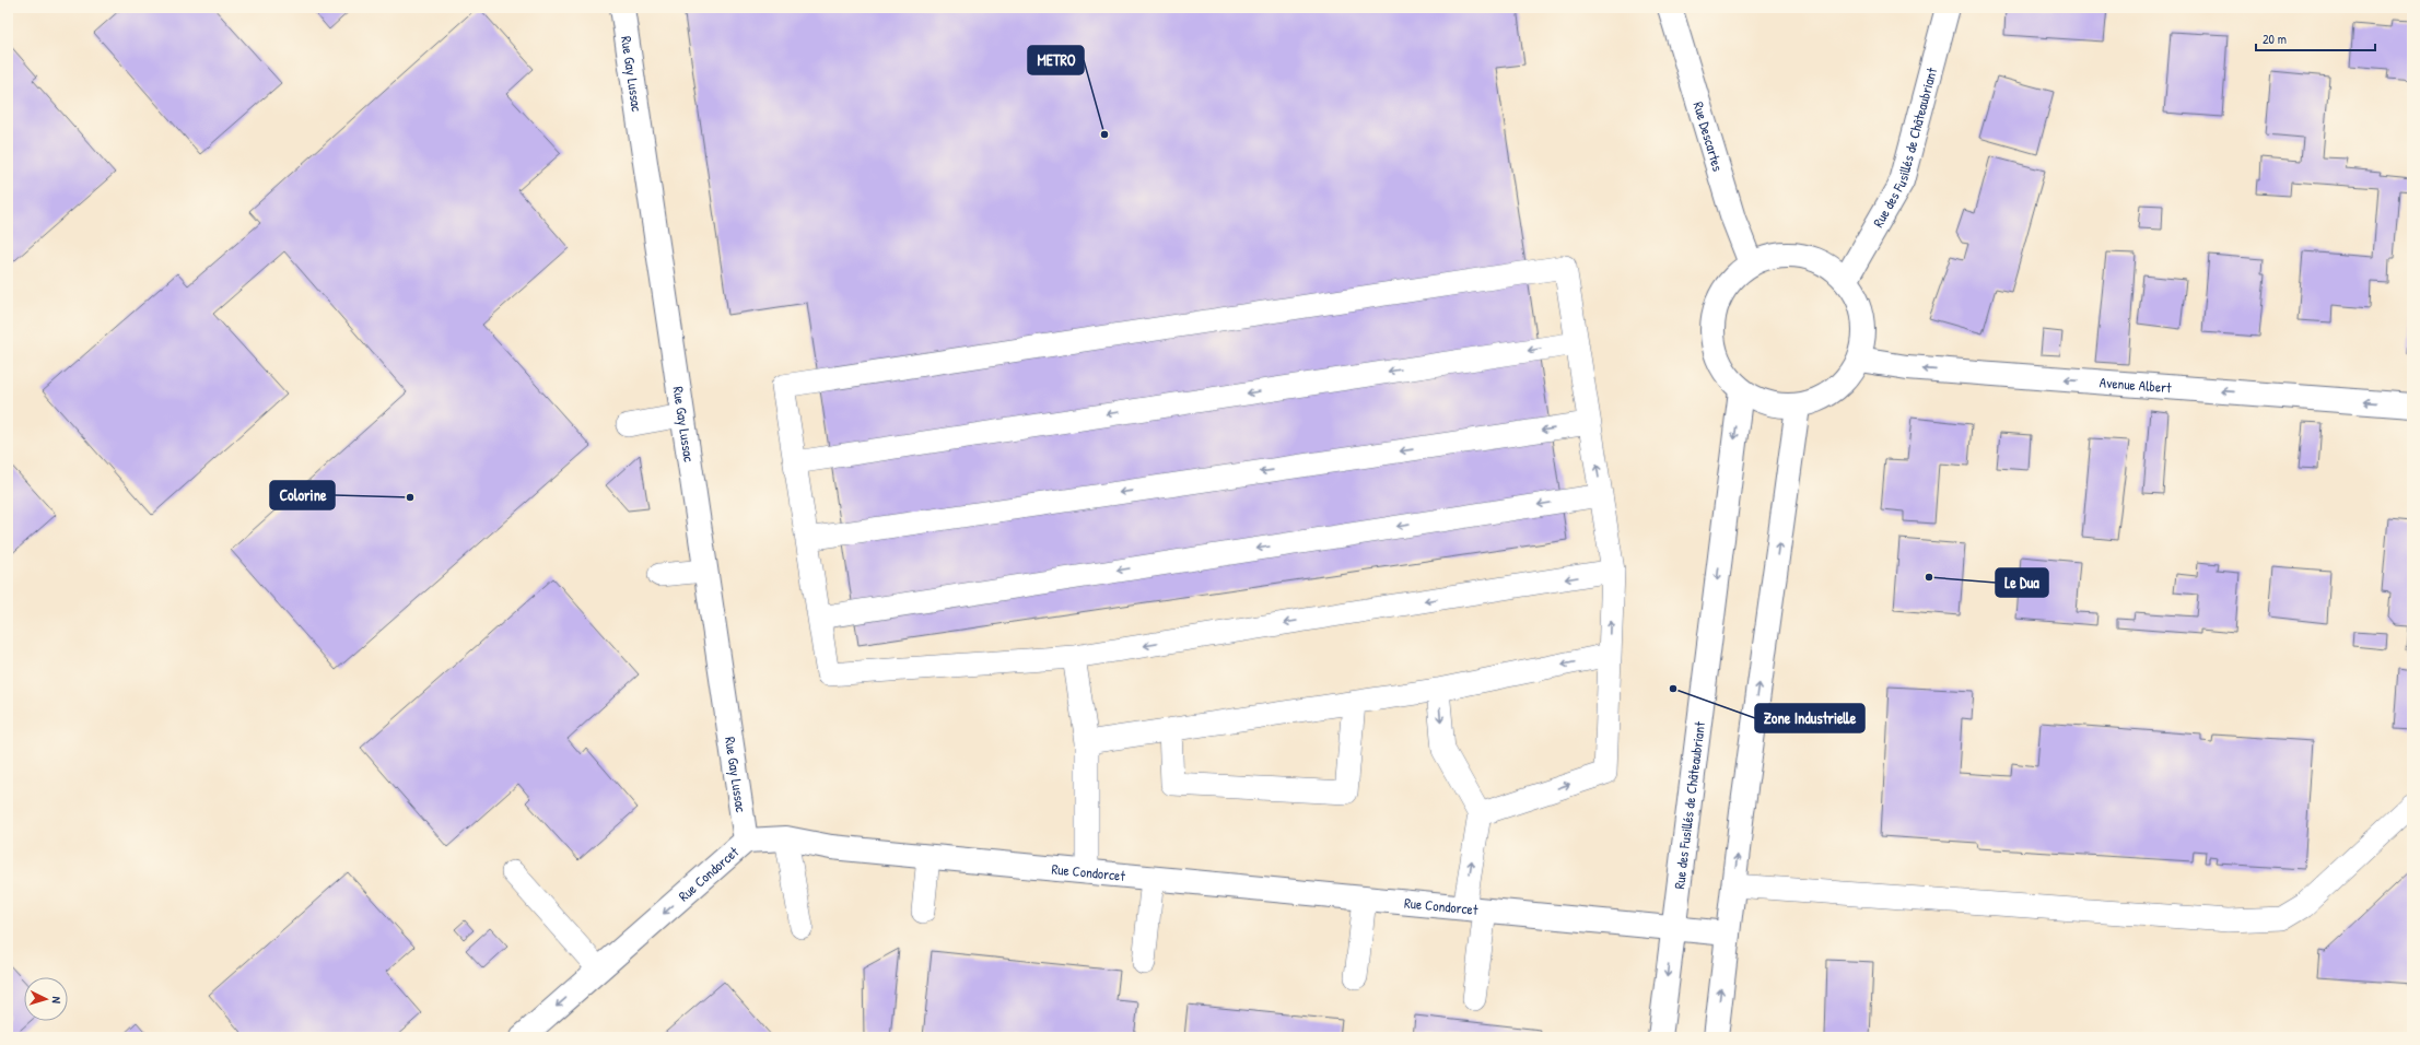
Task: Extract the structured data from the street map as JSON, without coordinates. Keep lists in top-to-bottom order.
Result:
{
  "streets": {
    "street": [
      "Rue Gay Lussac",
      "Rue Descartes",
      "Rue des Fusillés de Châteaubriant",
      "Avenue Albert",
      "Rue Condorcet"
    ]
  },
  "crossings": [
    ["Rue Gay Lussac", "Rue Condorcet"],
    ["Rue Descartes", "Rue des Fusillés de Châteaubriant"],
    ["Rue Descartes", "Avenue Albert"],
    ["Rue des Fusillés de Châteaubriant", "Avenue Albert"],
    ["Rue des Fusillés de Châteaubriant", "Rue Condorcet"]
  ],
  "one_way": ["Avenue Albert"],
  "places": [
    "METRO",
    "Colorine",
    "Le Dua",
    "Zone Industrielle"
  ],
  "scale_bar": "20 m",
  "north": "right"
}
